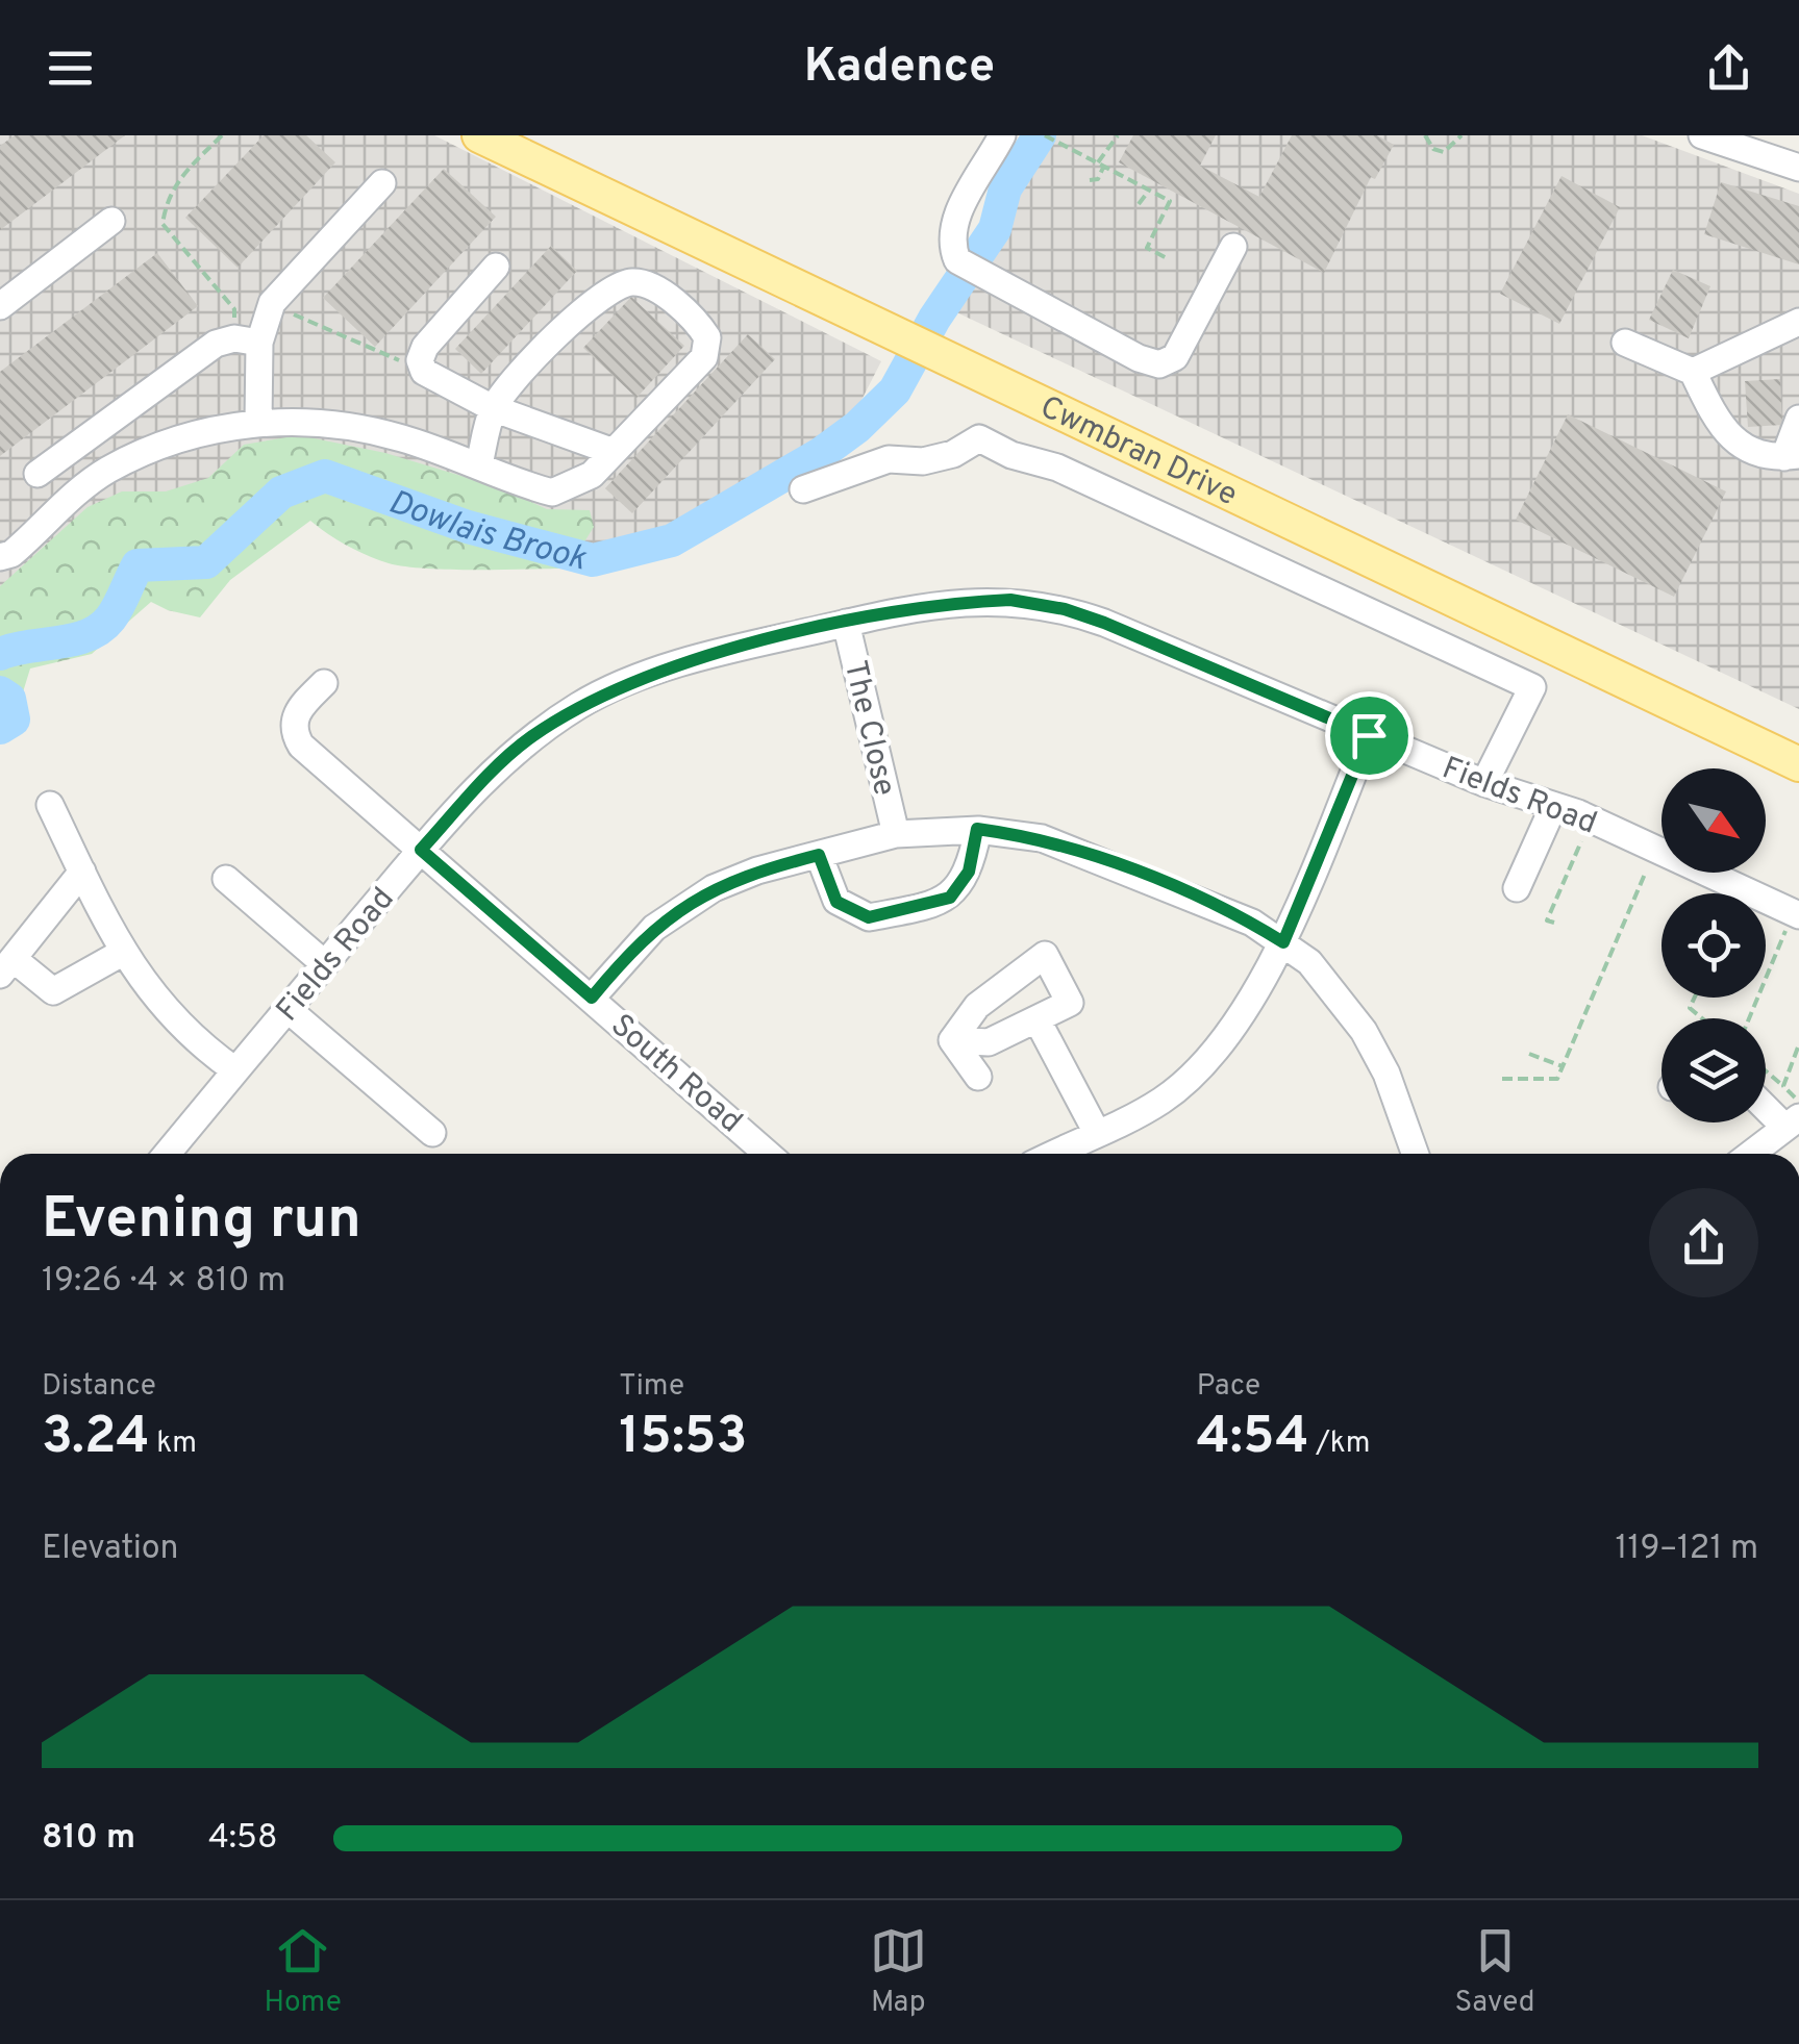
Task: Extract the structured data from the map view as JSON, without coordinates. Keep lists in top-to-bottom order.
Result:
{
  "streets": {
    "main road": ["Cwmbran Drive"],
    "street": ["The Close", "Fields Road", "South Road"]
  },
  "crossings": [
    ["The Close", "Fields Road"],
    ["Fields Road", "South Road"]
  ],
  "water": ["Dowlais Brook"],
  "north": "bottom right",
  "page": {
    "header": "Kadence",
    "heading": ["Evening run", "19:26 · 4 × 810 m"],
    "stats": [
      ["Distance", "3.24 km"],
      ["Time", "15:53"],
      ["Pace", "4:54 /km"]
    ],
    "chart": ["Elevation", "119–121 m"],
    "list": [
      {
        "name": "810 m",
        "note": "4:58"
      }
    ],
    "tabs": ["Home", "Map", "Saved"]
  }
}
